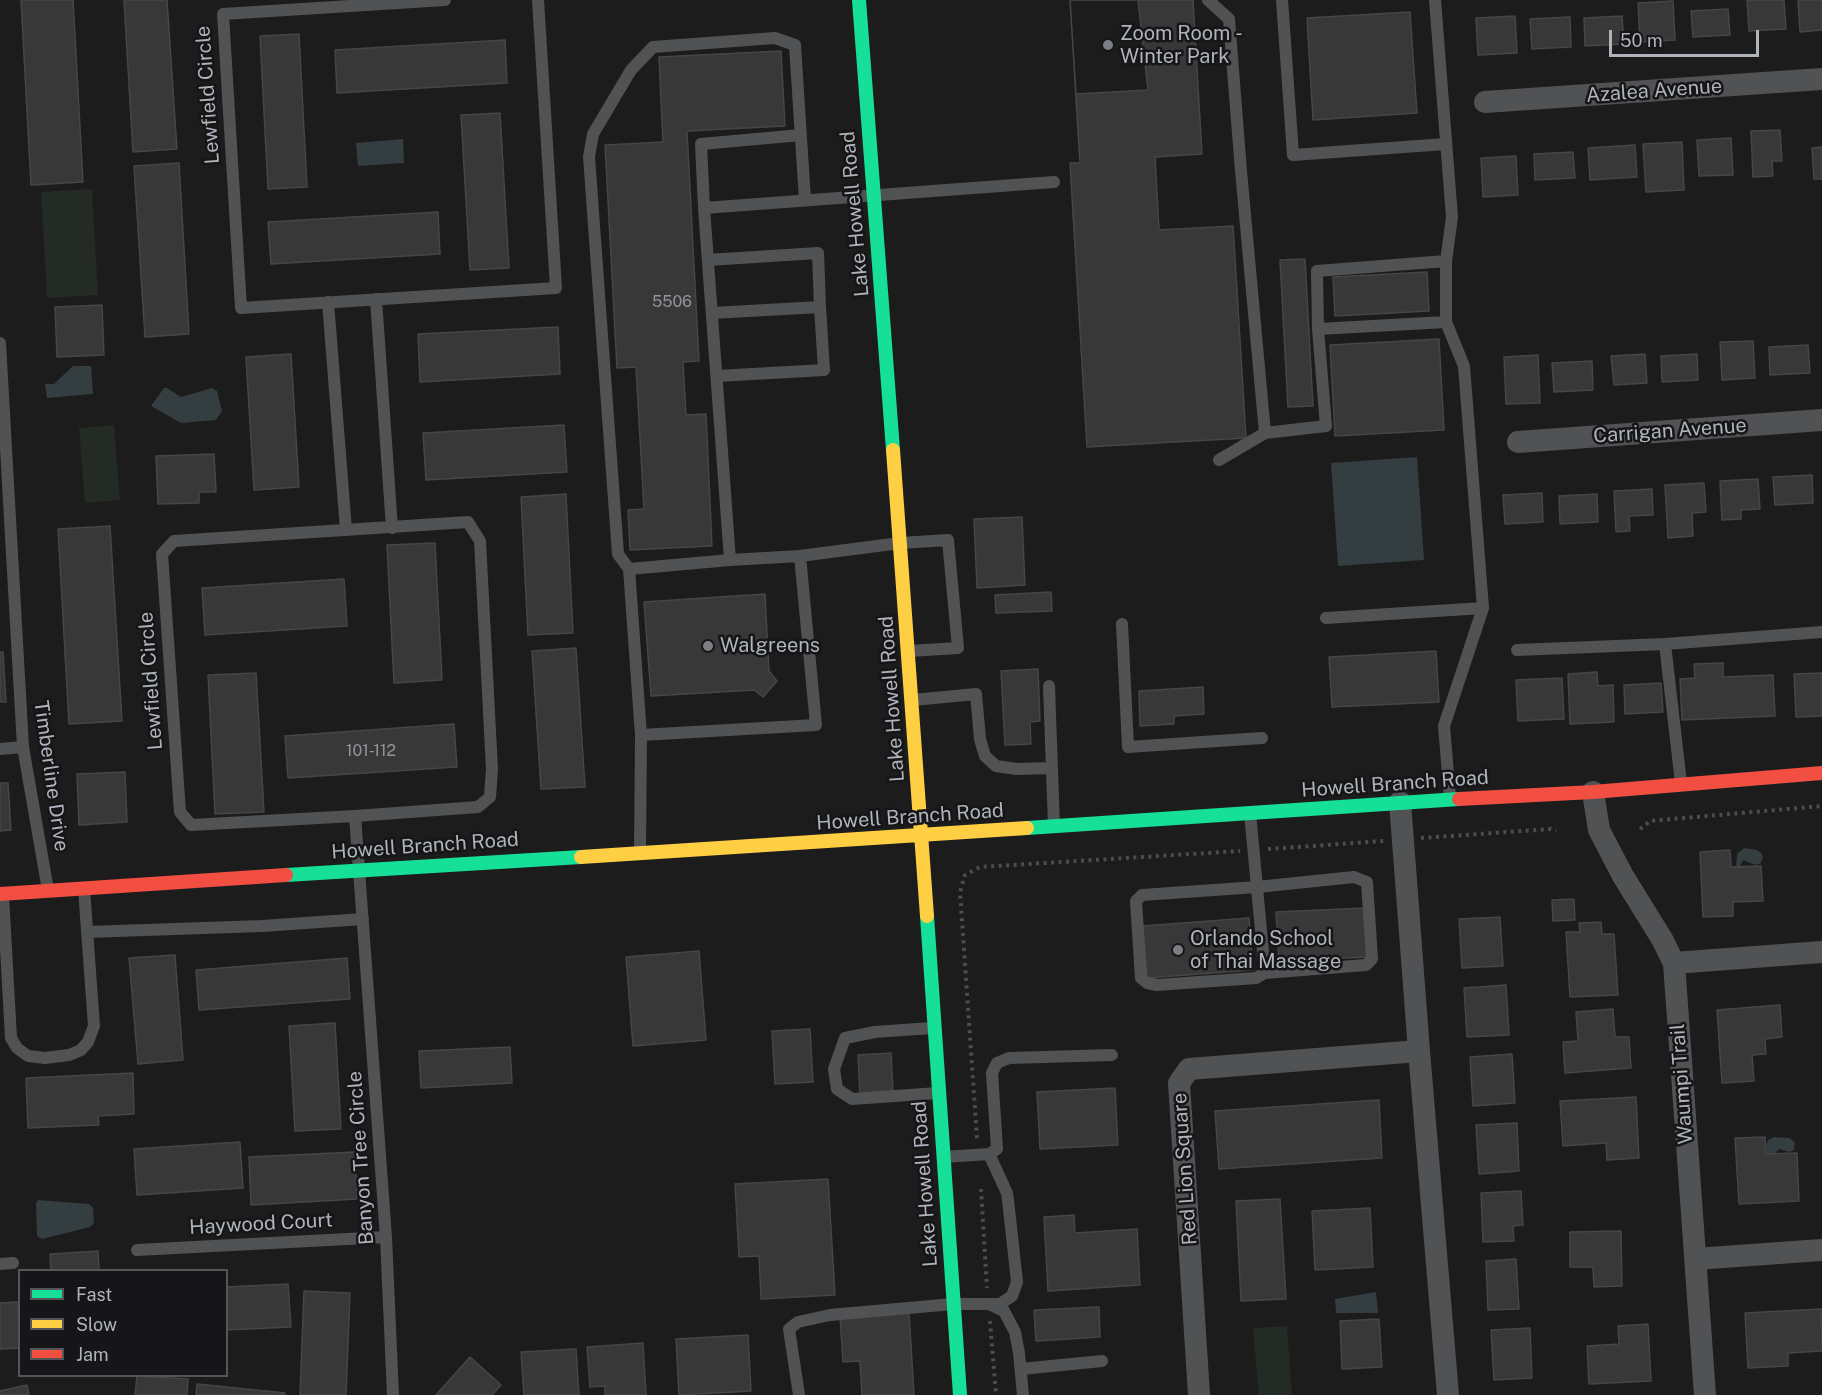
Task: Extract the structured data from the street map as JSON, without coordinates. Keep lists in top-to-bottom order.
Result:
{
  "streets": {
    "main road": ["Lake Howell Road", "Howell Branch Road"],
    "street": [
      "Azalea Avenue",
      "Carrigan Avenue",
      "Waumpi Trail",
      "Red Lion Square"
    ],
    "lane": [
      "Lewfield Circle",
      "Timberline Drive",
      "Banyon Tree Circle",
      "Haywood Court"
    ]
  },
  "crossings": [
    ["Lake Howell Road", "Howell Branch Road"],
    ["Timberline Drive", "Howell Branch Road"],
    ["Howell Branch Road", "Waumpi Trail"],
    ["Howell Branch Road", "Banyon Tree Circle"],
    ["Banyon Tree Circle", "Haywood Court"]
  ],
  "places": ["Zoom Room - Winter Park", "Walgreens", "Orlando School of Thai Massage"],
  "house_numbers": ["5506", "101-112"],
  "legend": ["Fast", "Slow", "Jam"],
  "scale_bar": "50 m"
}
